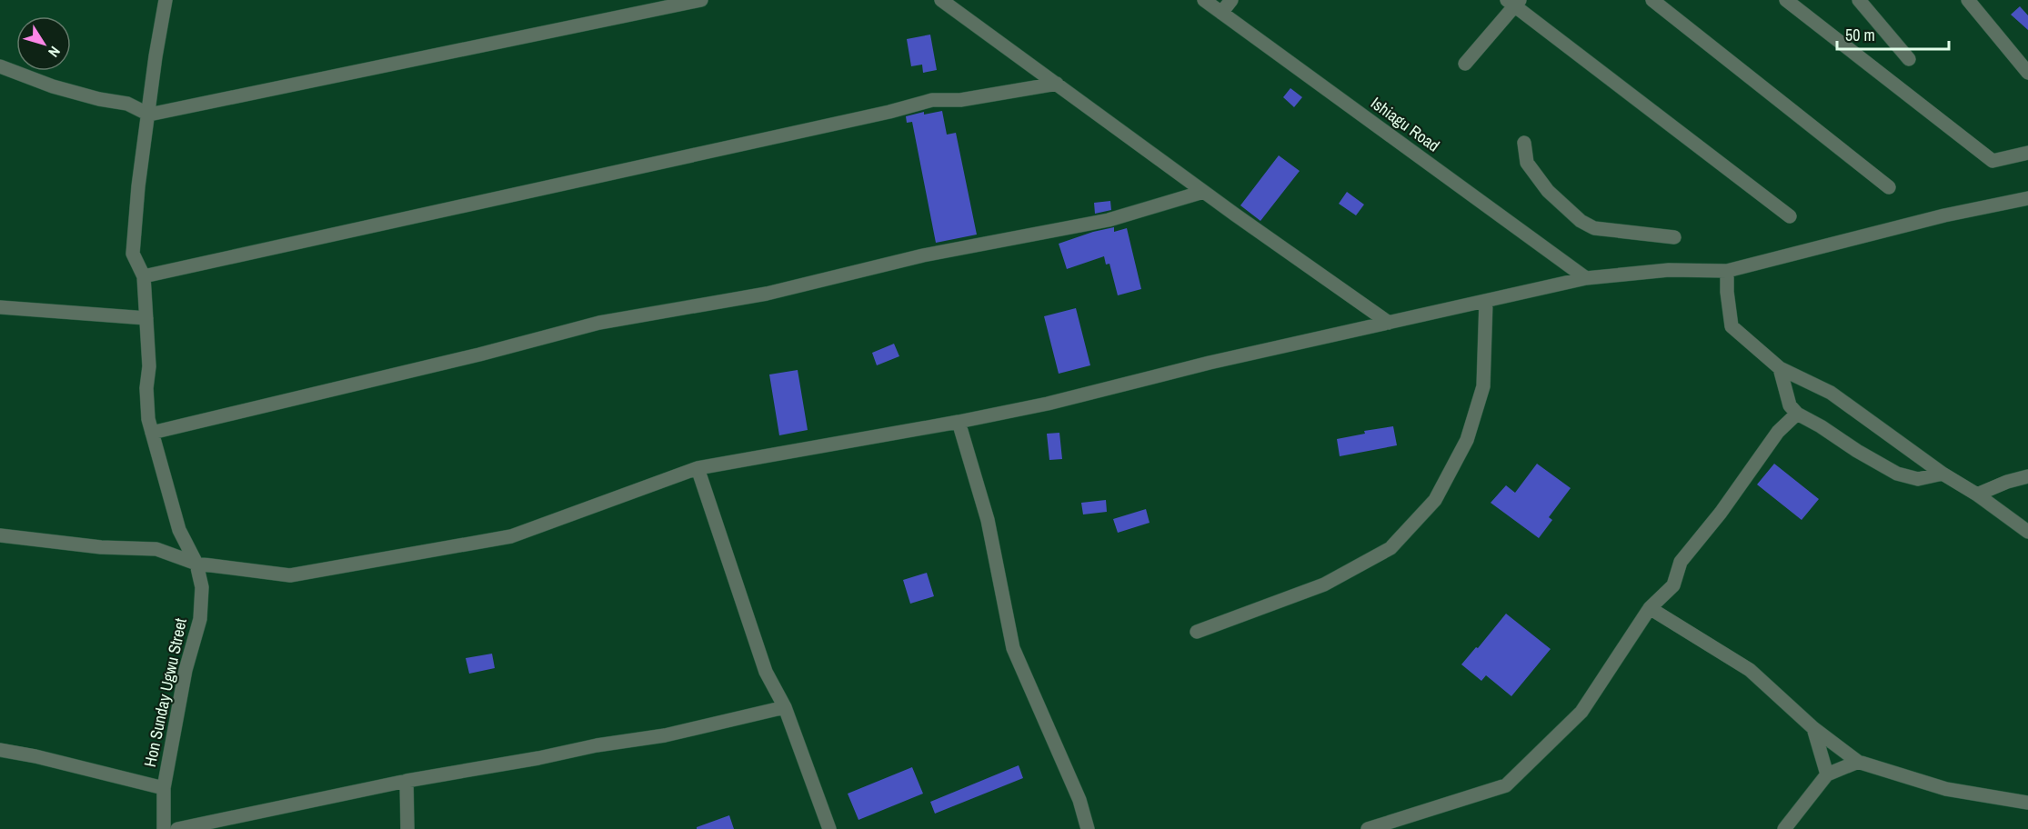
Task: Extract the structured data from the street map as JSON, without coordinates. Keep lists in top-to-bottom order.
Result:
{
  "streets": {
    "street": ["Ishiagu Road", "Hon Sunday Ugwu Street"]
  },
  "scale_bar": "50 m",
  "north": "bottom right"
}
